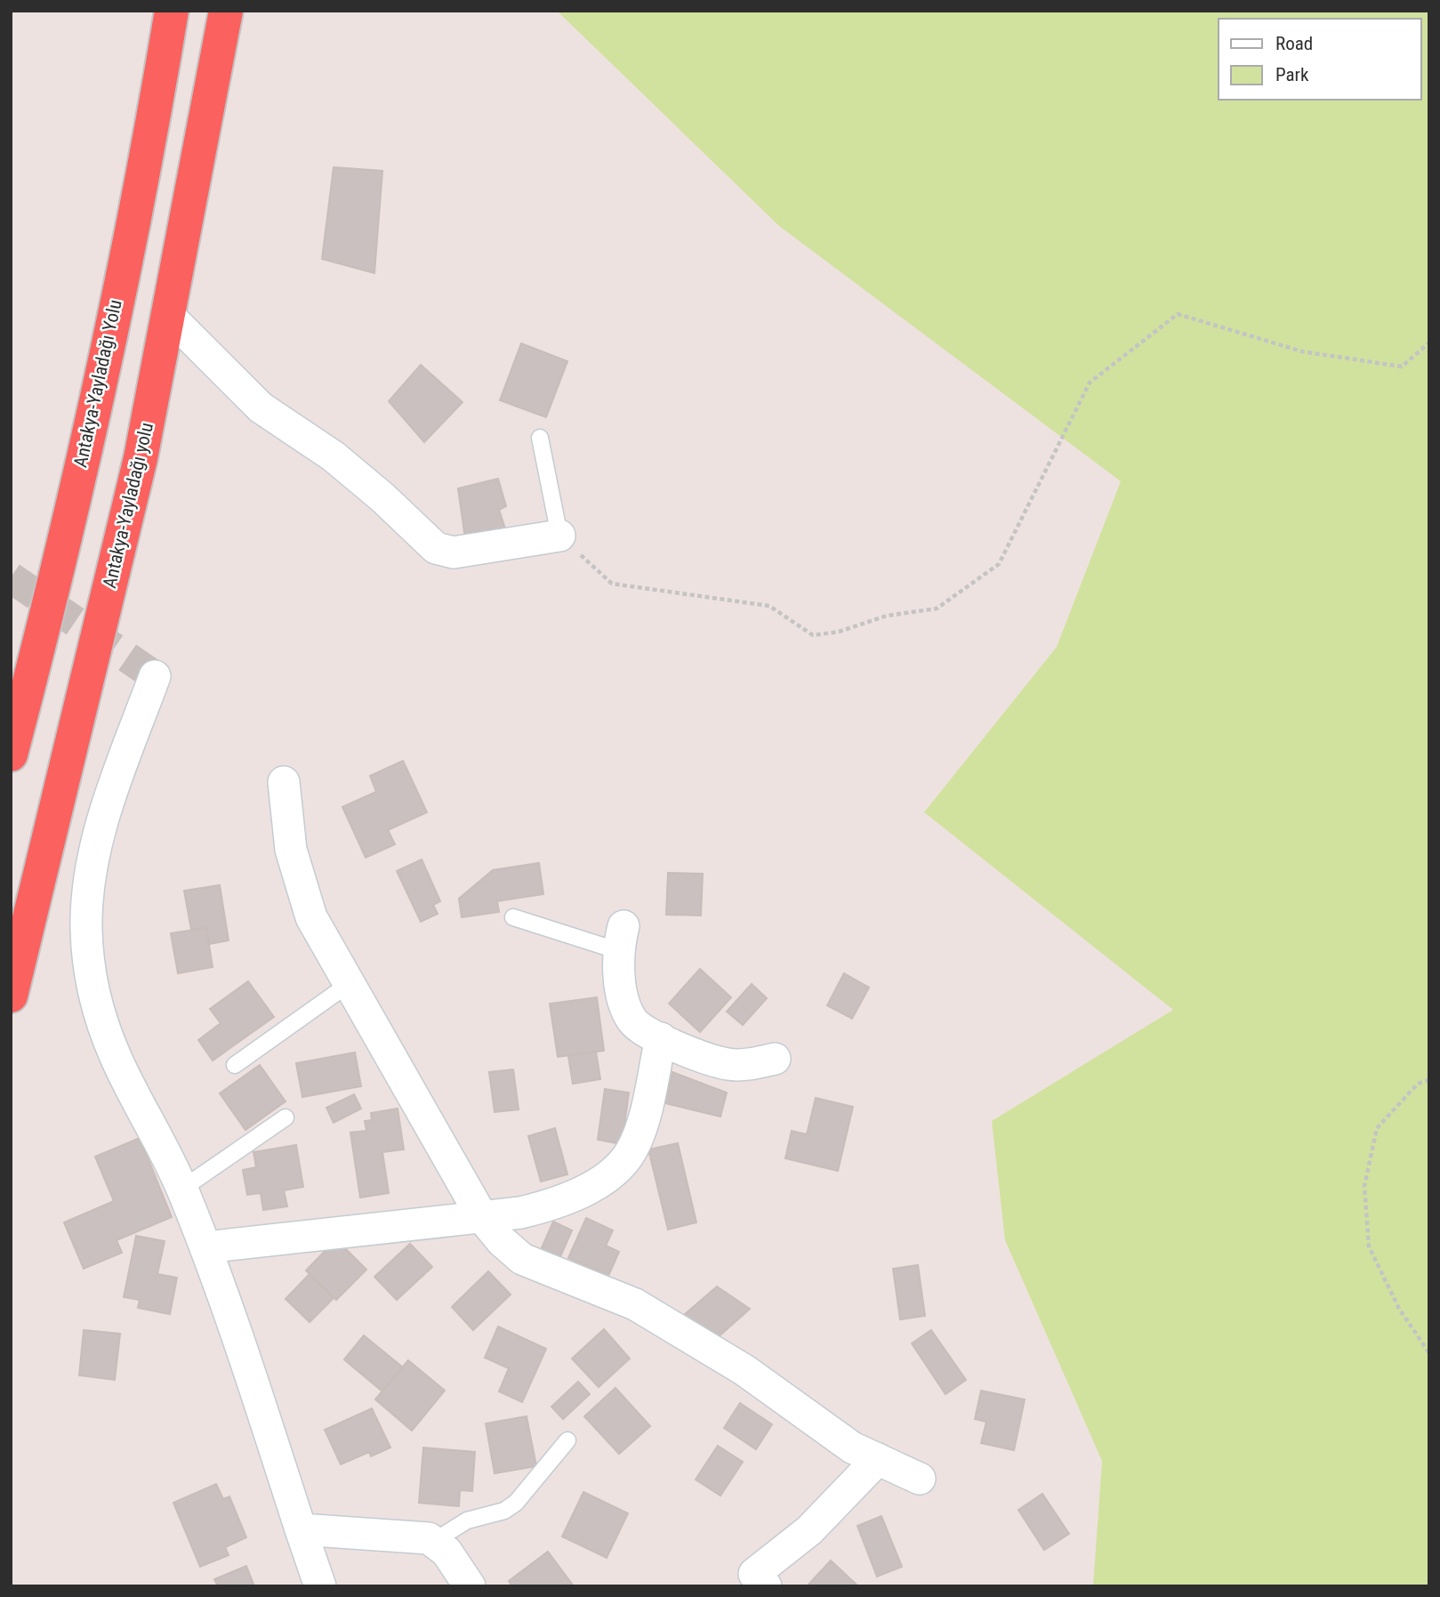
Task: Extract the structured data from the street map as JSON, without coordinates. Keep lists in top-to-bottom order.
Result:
{
  "streets": {
    "highway": ["Antakya-Yayladağı Yolu", "Antakya-Yayladağı yolu"]
  },
  "legend": ["Road", "Park"]
}
